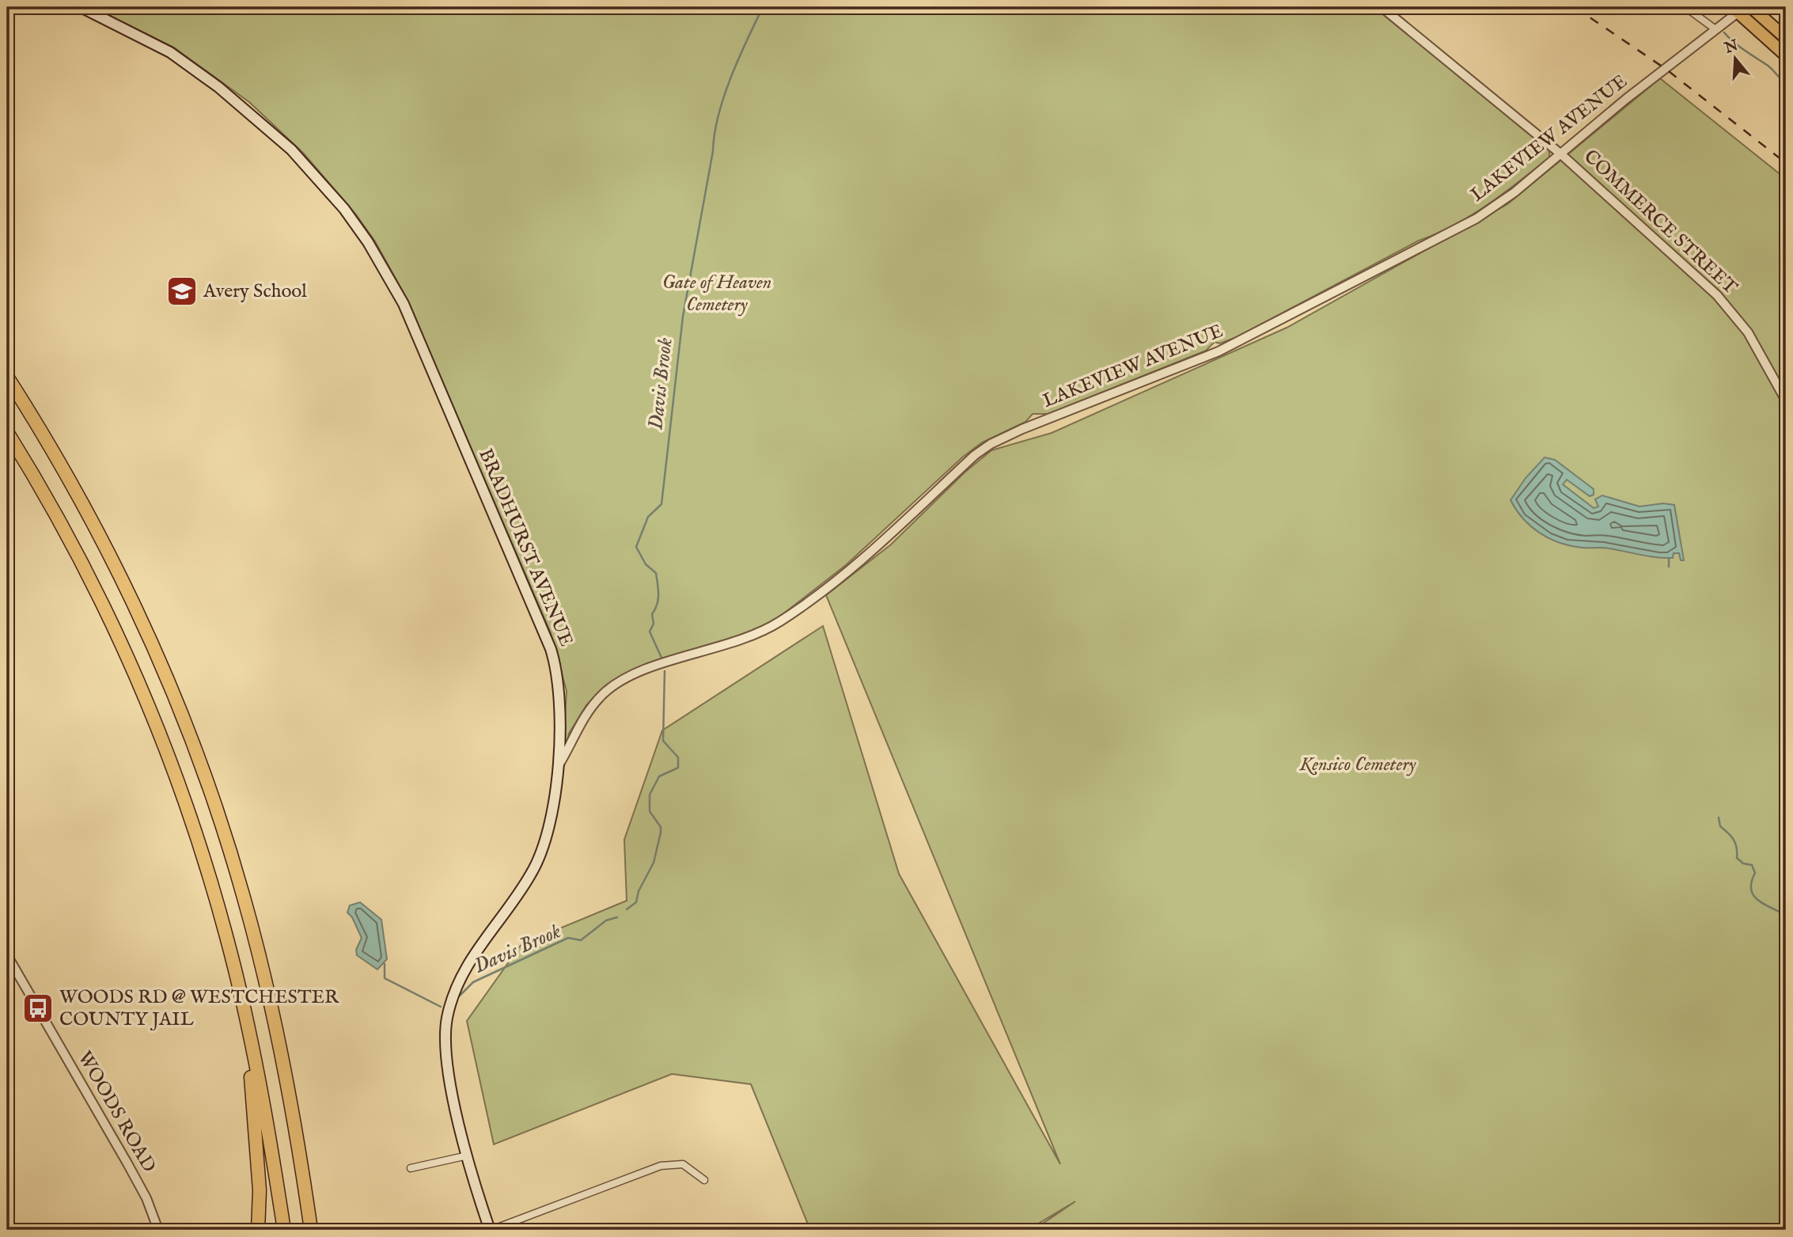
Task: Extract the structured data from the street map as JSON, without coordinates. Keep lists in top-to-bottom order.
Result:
{
  "streets": {
    "main road": ["BRADHURST AVENUE"],
    "street": ["LAKEVIEW AVENUE", "COMMERCE STREET", "WOODS ROAD"]
  },
  "crossings": [
    ["LAKEVIEW AVENUE", "COMMERCE STREET"],
    ["LAKEVIEW AVENUE", "BRADHURST AVENUE"]
  ],
  "water": ["Davis Brook"],
  "parks": ["Gate of Heaven Cemetery", "Kensico Cemetery"],
  "places": {
    "school or university": ["Avery School"],
    "bus stop": ["WOODS RD @ WESTCHESTER COUNTY JAIL"]
  },
  "north": "top"
}
